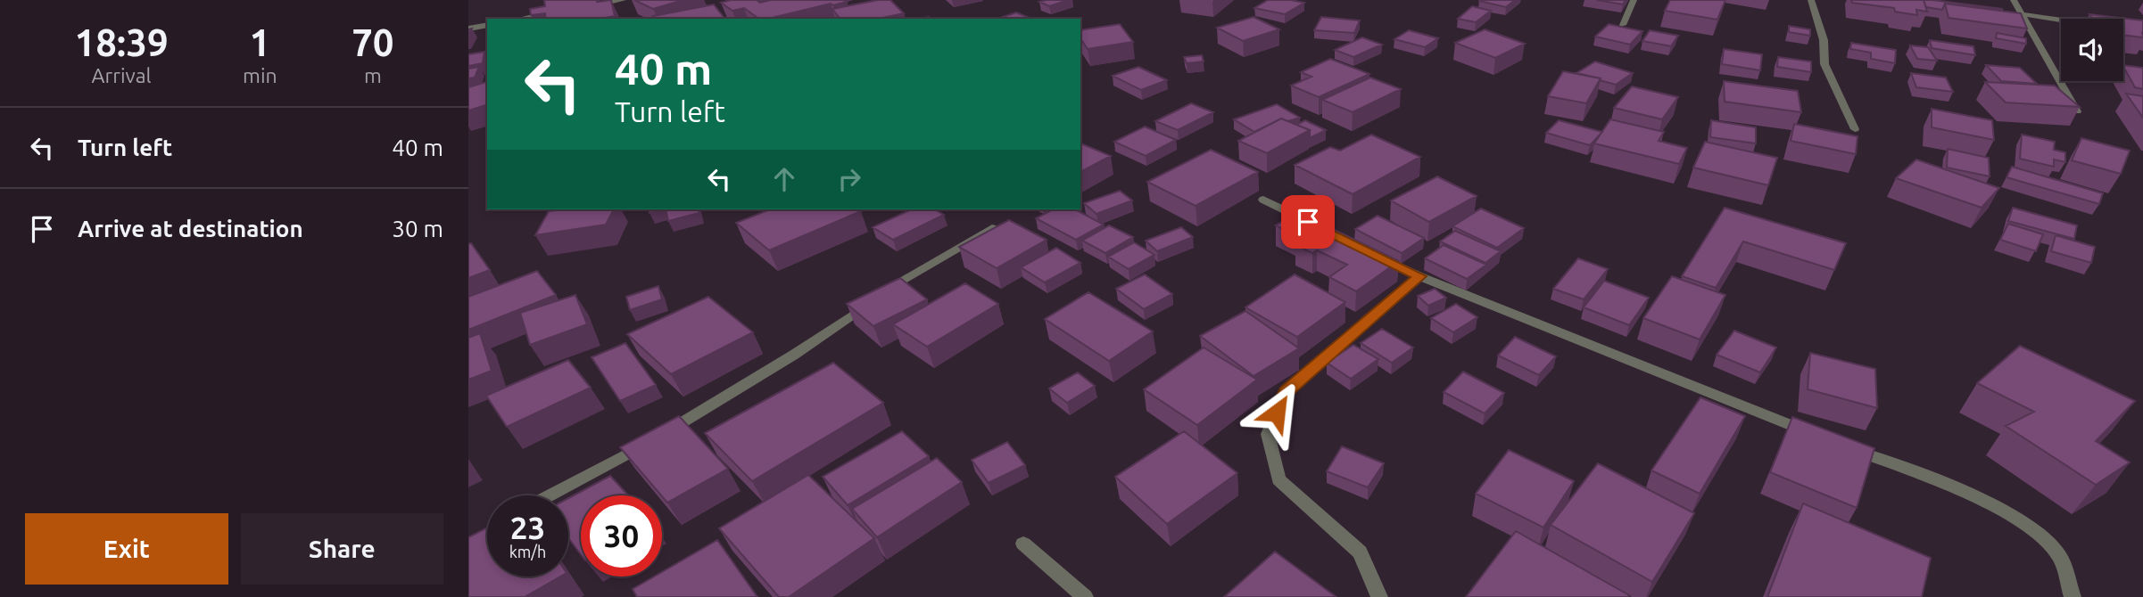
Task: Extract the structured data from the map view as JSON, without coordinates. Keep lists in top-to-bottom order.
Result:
{
  "page": {
    "eta": [
      "18:39",
      "Arrival",
      "1",
      "min",
      "70",
      "m"
    ],
    "turn": ["40 m", "Turn left"],
    "list": [
      {
        "name": "Turn left",
        "value": "40 m"
      },
      {
        "name": "Arrive at destination",
        "value": "30 m"
      }
    ],
    "speed": "23 km/h",
    "limit": "30",
    "buttons": ["Exit", "Share"]
  }
}
